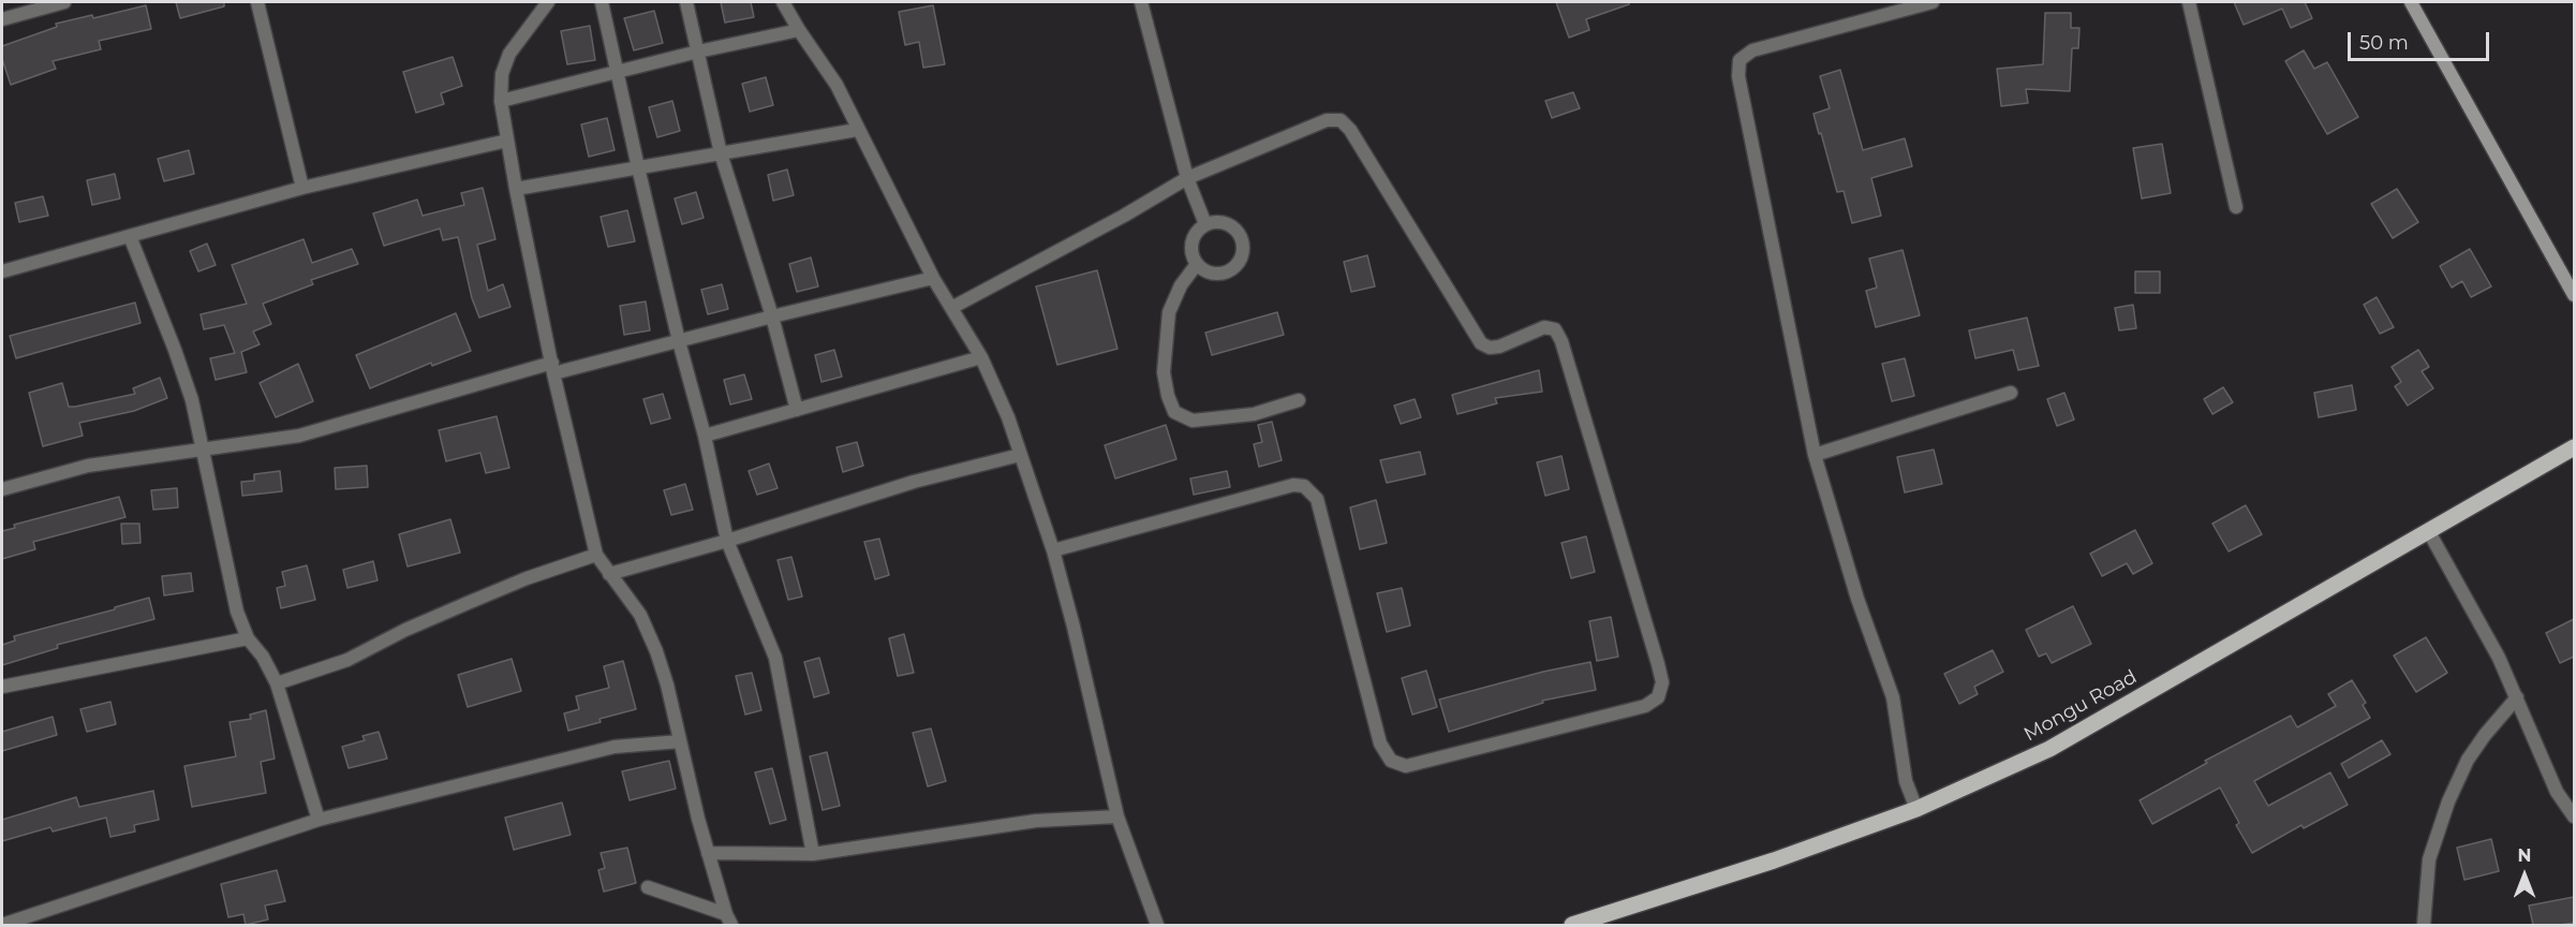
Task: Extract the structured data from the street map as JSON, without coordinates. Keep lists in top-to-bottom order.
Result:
{
  "streets": {
    "main road": ["Mongu Road"]
  },
  "scale_bar": "50 m",
  "north": "top"
}
